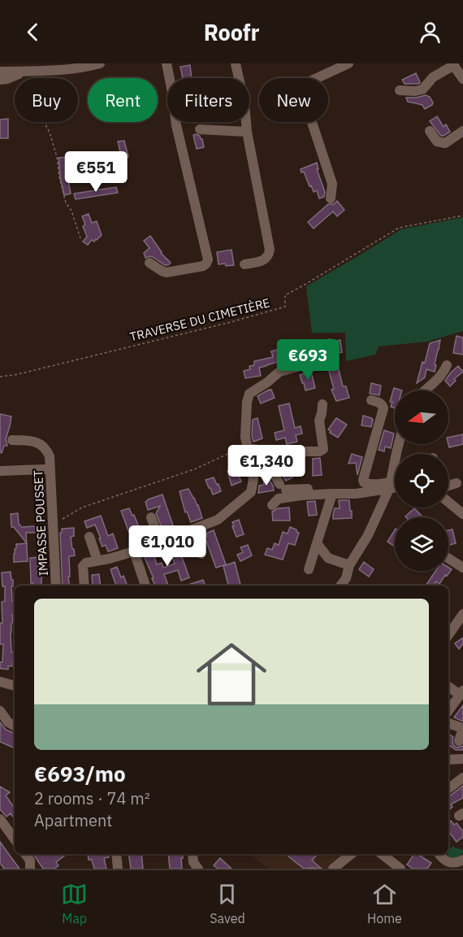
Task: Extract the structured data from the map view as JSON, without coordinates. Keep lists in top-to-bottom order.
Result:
{
  "streets": {
    "street": ["IMPASSE POUSSET"],
    "path": ["TRAVERSE DU CIMETIÈRE"]
  },
  "north": "left",
  "page": {
    "header": "Roofr",
    "chip": [
      "Buy",
      "Rent",
      "Filters",
      "New"
    ],
    "price": [
      "€551",
      "€693",
      "€1,340",
      "€1,010"
    ],
    "list": [
      {
        "name": "€693/mo",
        "note": "2 rooms · 74 m² · Apartment"
      }
    ],
    "tabs": ["Map", "Saved", "Home"]
  }
}
